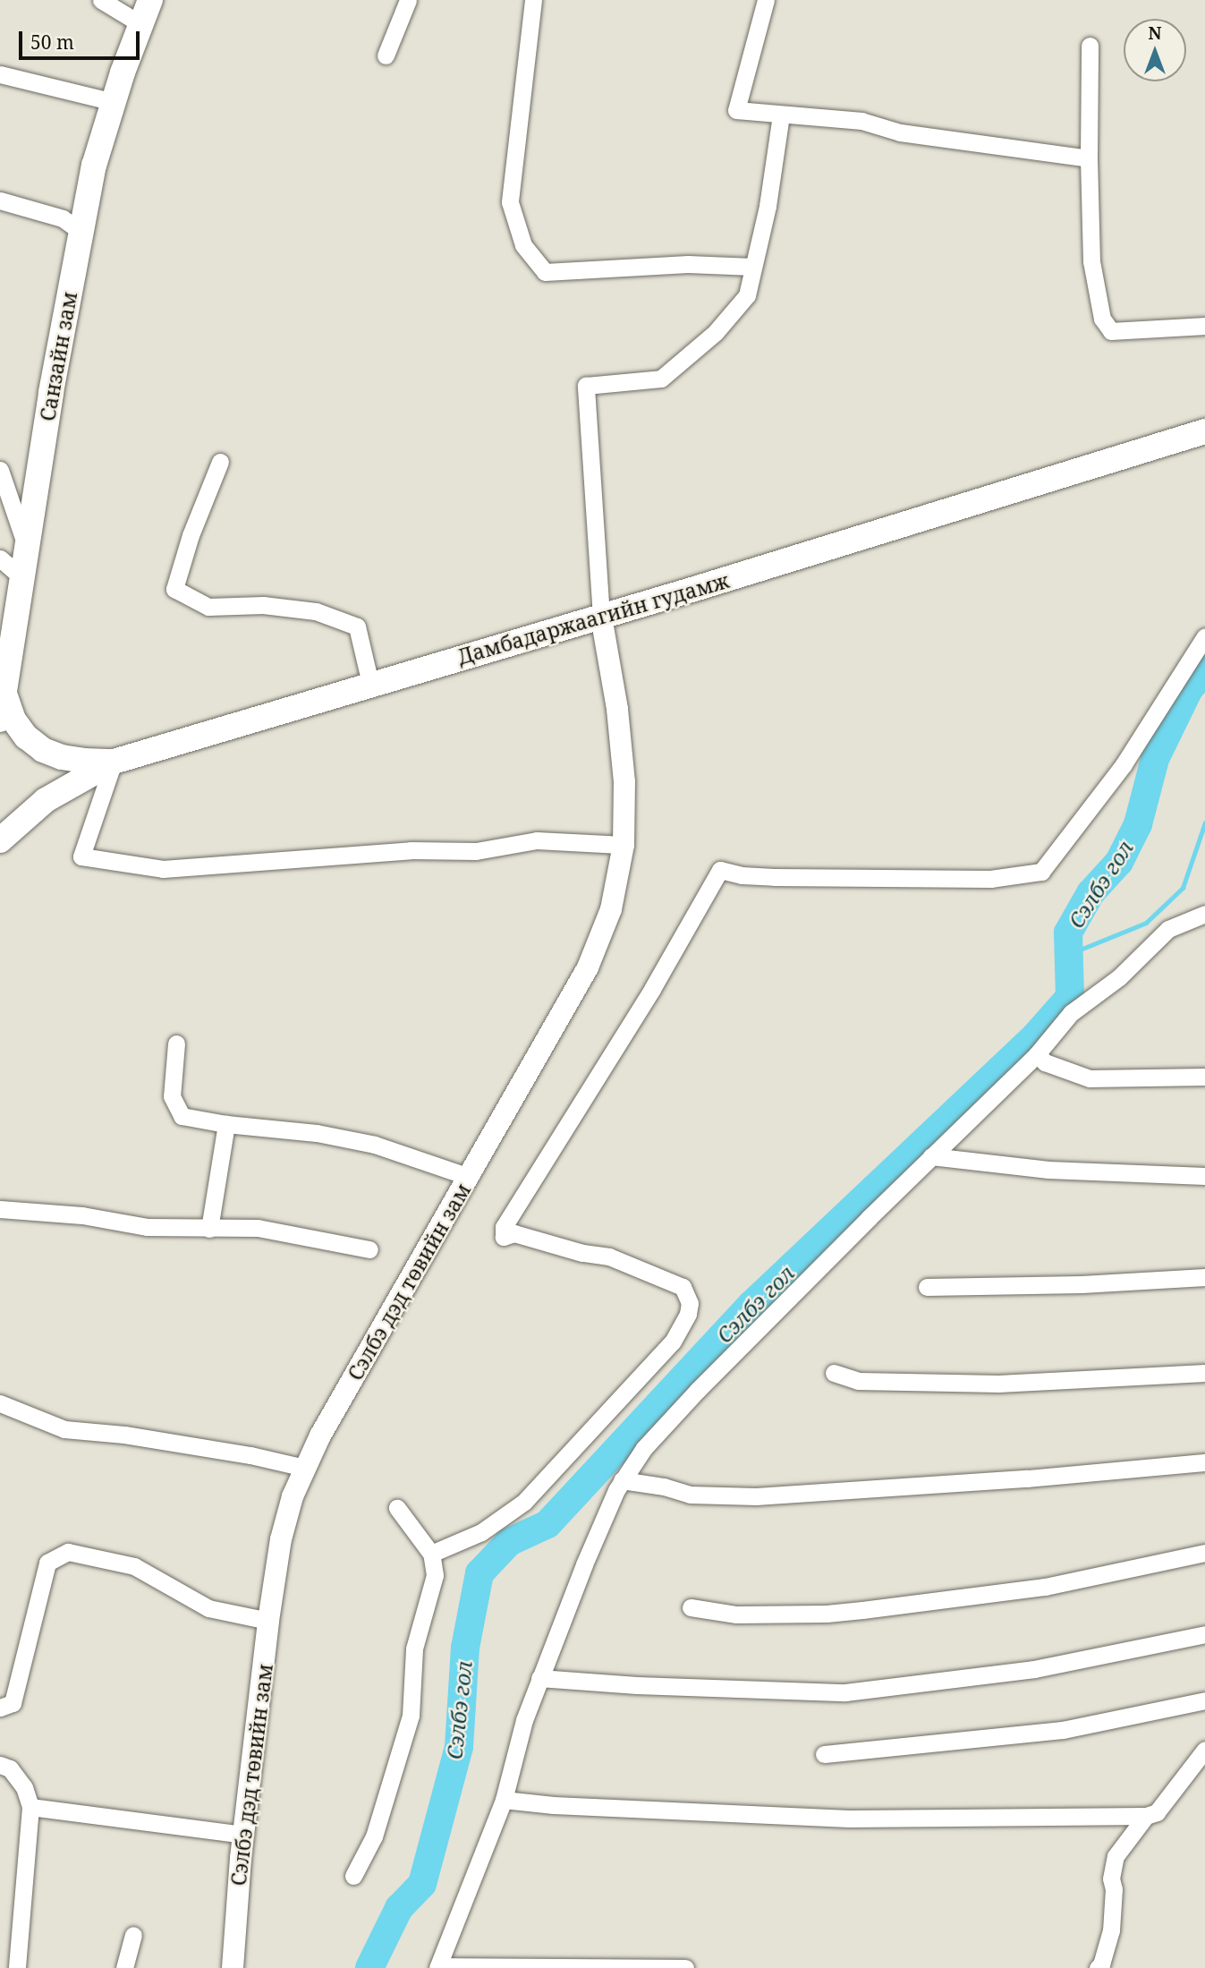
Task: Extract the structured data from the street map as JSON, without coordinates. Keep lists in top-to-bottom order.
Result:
{
  "streets": {
    "main road": ["Санзайн зам", "Дамбадаржаагийн гудамж"],
    "street": ["Сэлбэ дэд төвийн зам"]
  },
  "crossings": [
    ["Дамбадаржаагийн гудамж", "Сэлбэ дэд төвийн зам"]
  ],
  "water": ["Сэлбэ гол"],
  "scale_bar": "50 m",
  "north": "top"
}
